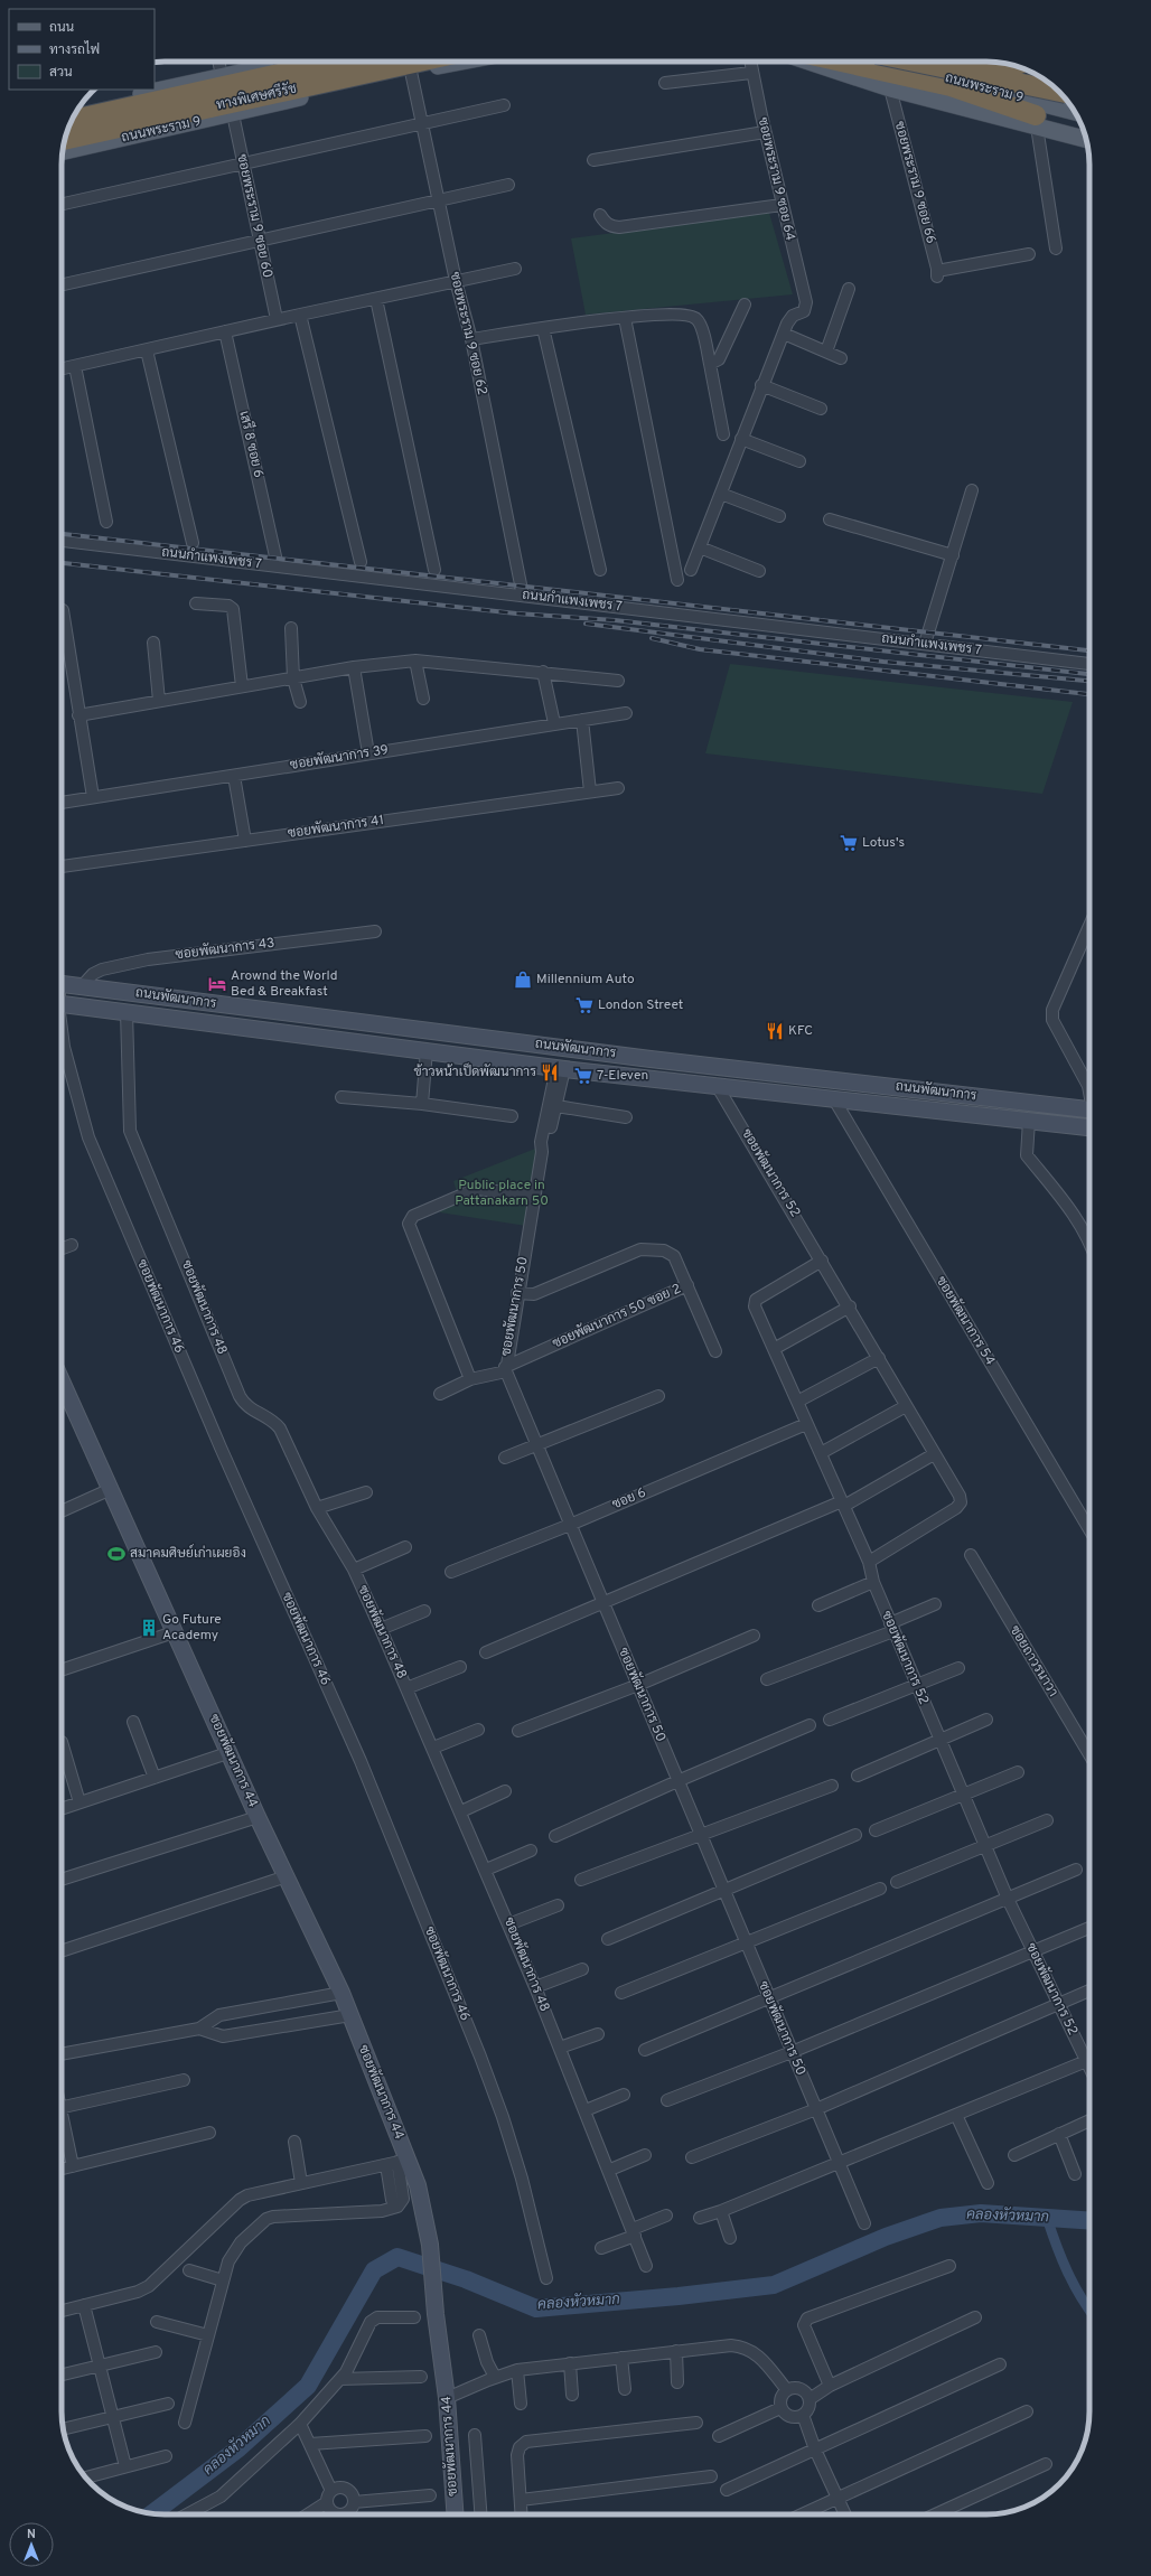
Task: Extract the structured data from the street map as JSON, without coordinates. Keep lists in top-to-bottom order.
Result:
{
  "streets": {
    "highway": ["ทางพิเศษศรีรัช"],
    "main road": ["ถนนพระราม 9", "ถนนพัฒนาการ", "ซอยพัฒนาการ 44"],
    "street": [
      "ซอยพระราม 9 ซอย 64",
      "ซอยพระราม 9 ซอย 66",
      "ซอยพระราม 9 ซอย 60",
      "ซอยพระราม 9 ซอย 62",
      "เสรี 8 ซอย 6",
      "ถนนกำแพงเพชร 7",
      "ซอยพัฒนาการ 39",
      "ซอยพัฒนาการ 41",
      "ซอยพัฒนาการ 43",
      "ซอยพัฒนาการ 52",
      "ซอยพัฒนาการ 46",
      "ซอยพัฒนาการ 50",
      "ซอยพัฒนาการ 48",
      "ซอยพัฒนาการ 50 ซอย 2",
      "ซอยพัฒนาการ 54",
      "ซอย 6",
      "ซอยถาวรนาวา"
    ]
  },
  "crossings": [
    ["ถนนพระราม 9", "ซอยพระราม 9 ซอย 60"],
    ["ถนนพระราม 9", "ซอยพระราม 9 ซอย 62"],
    ["ซอยพระราม 9 ซอย 62", "ถนนกำแพงเพชร 7"],
    ["ซอยพัฒนาการ 43", "ถนนพัฒนาการ"],
    ["ถนนพัฒนาการ", "ซอยพัฒนาการ 52"],
    ["ถนนพัฒนาการ", "ซอยพัฒนาการ 50"],
    ["ถนนพัฒนาการ", "ซอยพัฒนาการ 48"],
    ["ถนนพัฒนาการ", "ซอยพัฒนาการ 54"],
    ["ซอยพัฒนาการ 52", "ซอย 6"],
    ["ซอยพัฒนาการ 50", "ซอยพัฒนาการ 50 ซอย 2"],
    ["ซอยพัฒนาการ 50", "ซอย 6"]
  ],
  "water": ["คลองหัวหมาก"],
  "parks": ["Public place in Pattanakarn 50"],
  "places": {
    "supermarket": ["Lotus's", "London Street", "7-Eleven"],
    "shop": ["Millennium Auto"],
    "hotel": ["Arownd the World Bed & Breakfast"],
    "restaurant": ["KFC", "ข้าวหน้าเป็ดพัฒนาการ"],
    "sports": ["สมาคมศิษย์เก่าเผยอิง"],
    "building": ["Go Future Academy"]
  },
  "legend": ["ถนน", "ทางรถไฟ", "สวน"],
  "north": "top"
}
